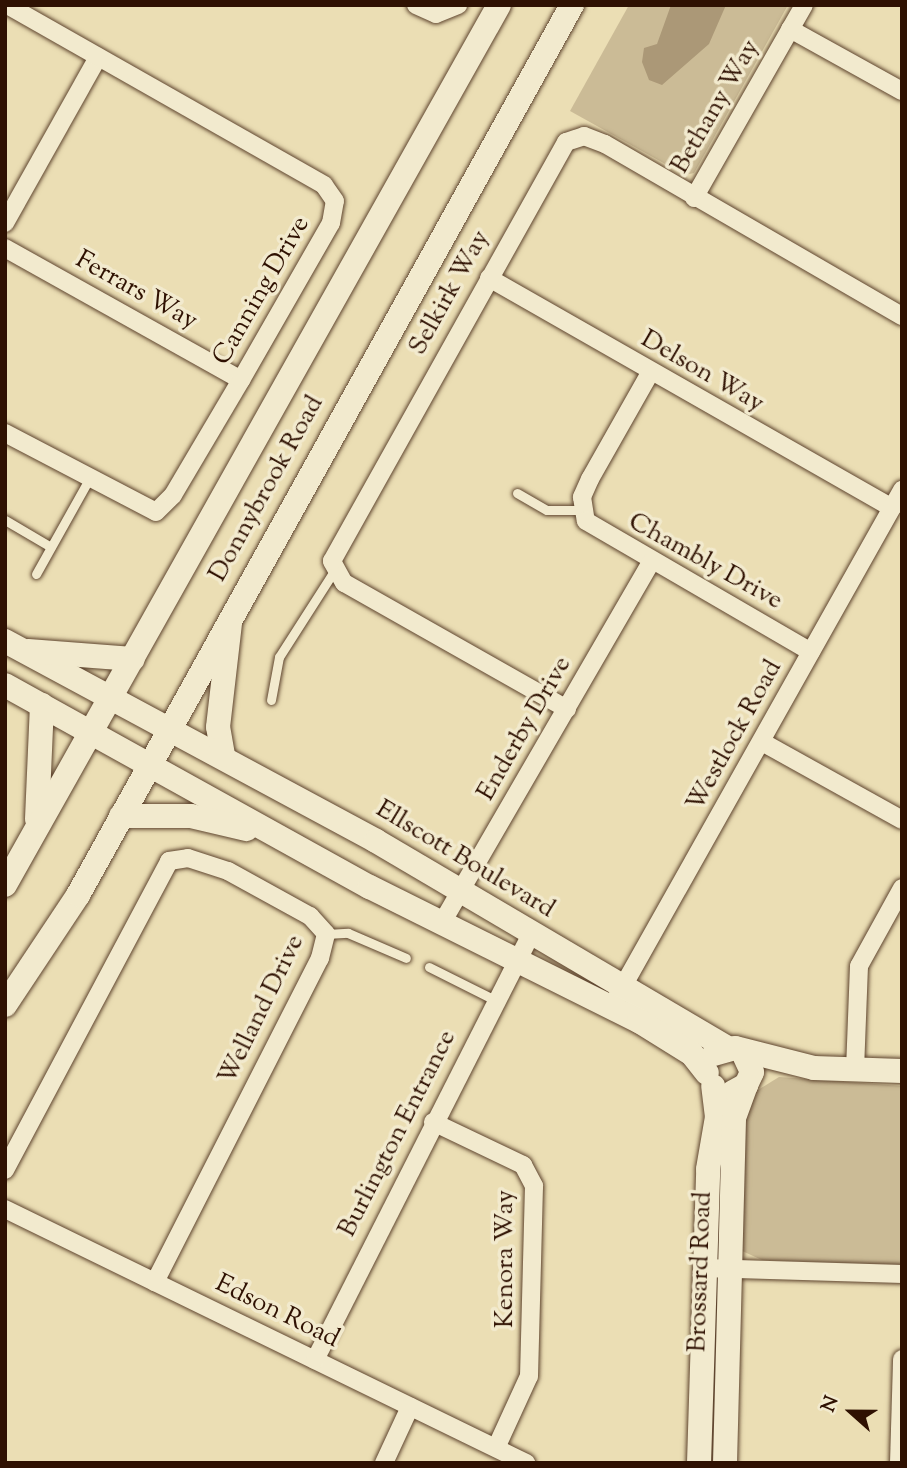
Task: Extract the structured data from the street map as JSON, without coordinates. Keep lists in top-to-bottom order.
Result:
{
  "streets": {
    "street": [
      "Bethany Way",
      "Ferrars Way",
      "Canning Drive",
      "Selkirk Way",
      "Delson Way",
      "Donnybrook Road",
      "Chambly Drive",
      "Enderby Drive",
      "Westlock Road",
      "Ellscott Boulevard",
      "Welland Drive",
      "Burlington Entrance",
      "Kenora Way",
      "Brossard Road",
      "Edson Road"
    ]
  },
  "crossings": [
    ["Bethany Way", "Selkirk Way"],
    ["Ferrars Way", "Canning Drive"],
    ["Selkirk Way", "Delson Way"],
    ["Delson Way", "Westlock Road"],
    ["Donnybrook Road", "Ellscott Boulevard"],
    ["Chambly Drive", "Enderby Drive"],
    ["Chambly Drive", "Westlock Road"],
    ["Enderby Drive", "Ellscott Boulevard"],
    ["Westlock Road", "Ellscott Boulevard"],
    ["Ellscott Boulevard", "Burlington Entrance"],
    ["Ellscott Boulevard", "Brossard Road"],
    ["Welland Drive", "Edson Road"],
    ["Burlington Entrance", "Kenora Way"],
    ["Burlington Entrance", "Edson Road"],
    ["Kenora Way", "Edson Road"]
  ],
  "north": "left"
}
